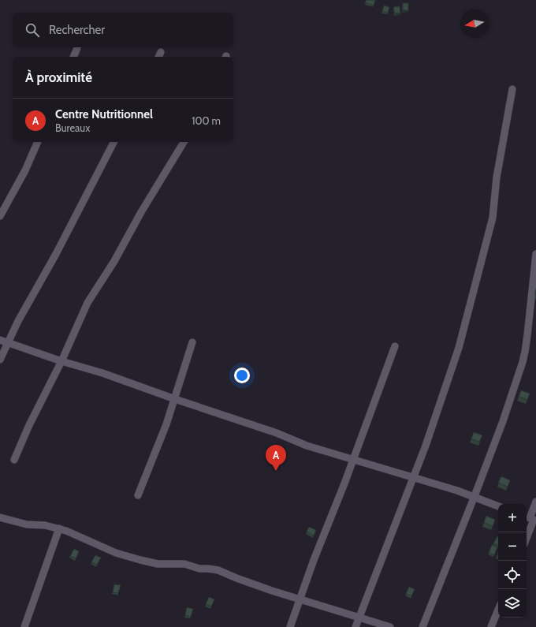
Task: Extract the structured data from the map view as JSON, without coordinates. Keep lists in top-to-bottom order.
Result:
{
  "north": "left",
  "page": {
    "search": "Rechercher",
    "heading": "À proximité",
    "list": [
      {
        "mark": "A",
        "name": "Centre Nutritionnel",
        "note": "Bureaux",
        "value": "100 m"
      }
    ],
    "pins": "A",
    "map_buttons": ["+", "−"]
  }
}
